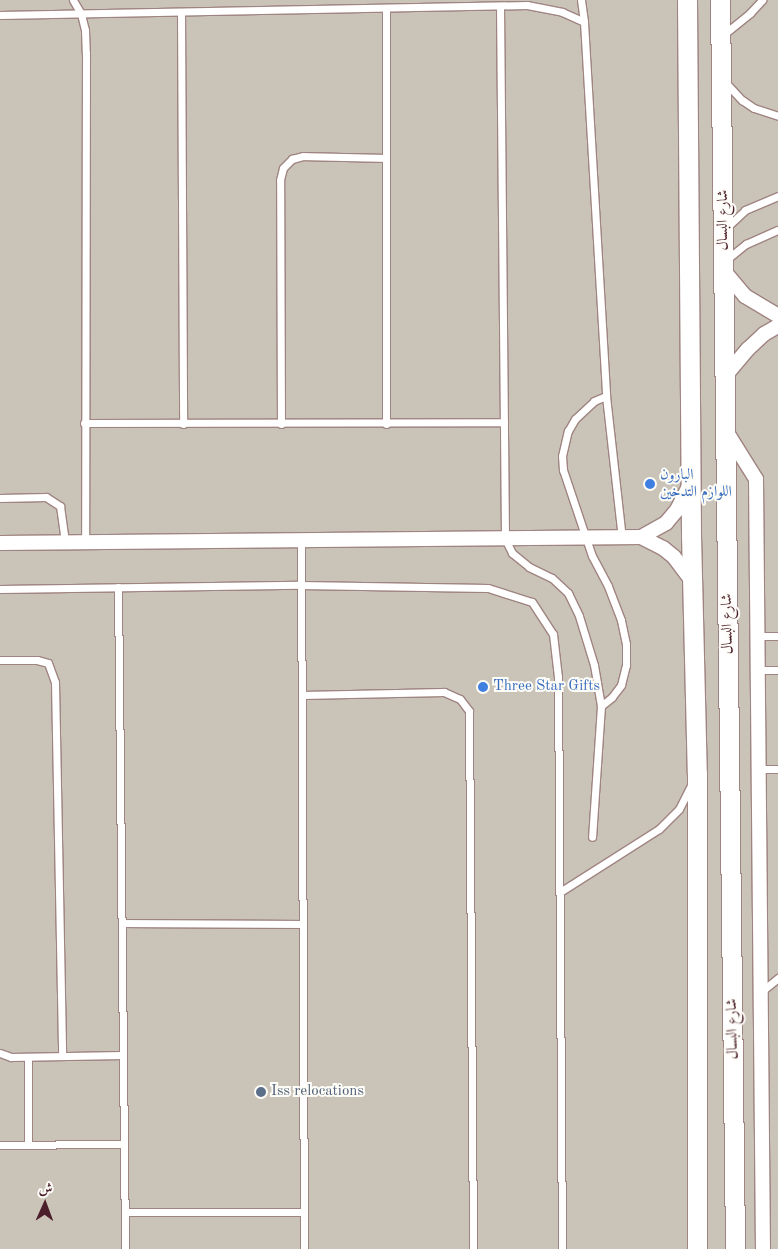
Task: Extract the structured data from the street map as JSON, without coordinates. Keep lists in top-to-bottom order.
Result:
{
  "streets": {
    "street": ["شارع البسال"]
  },
  "places": ["البارون اللوازم التدخين", "Three Star Gifts", "Iss relocations"],
  "north": "top"
}
